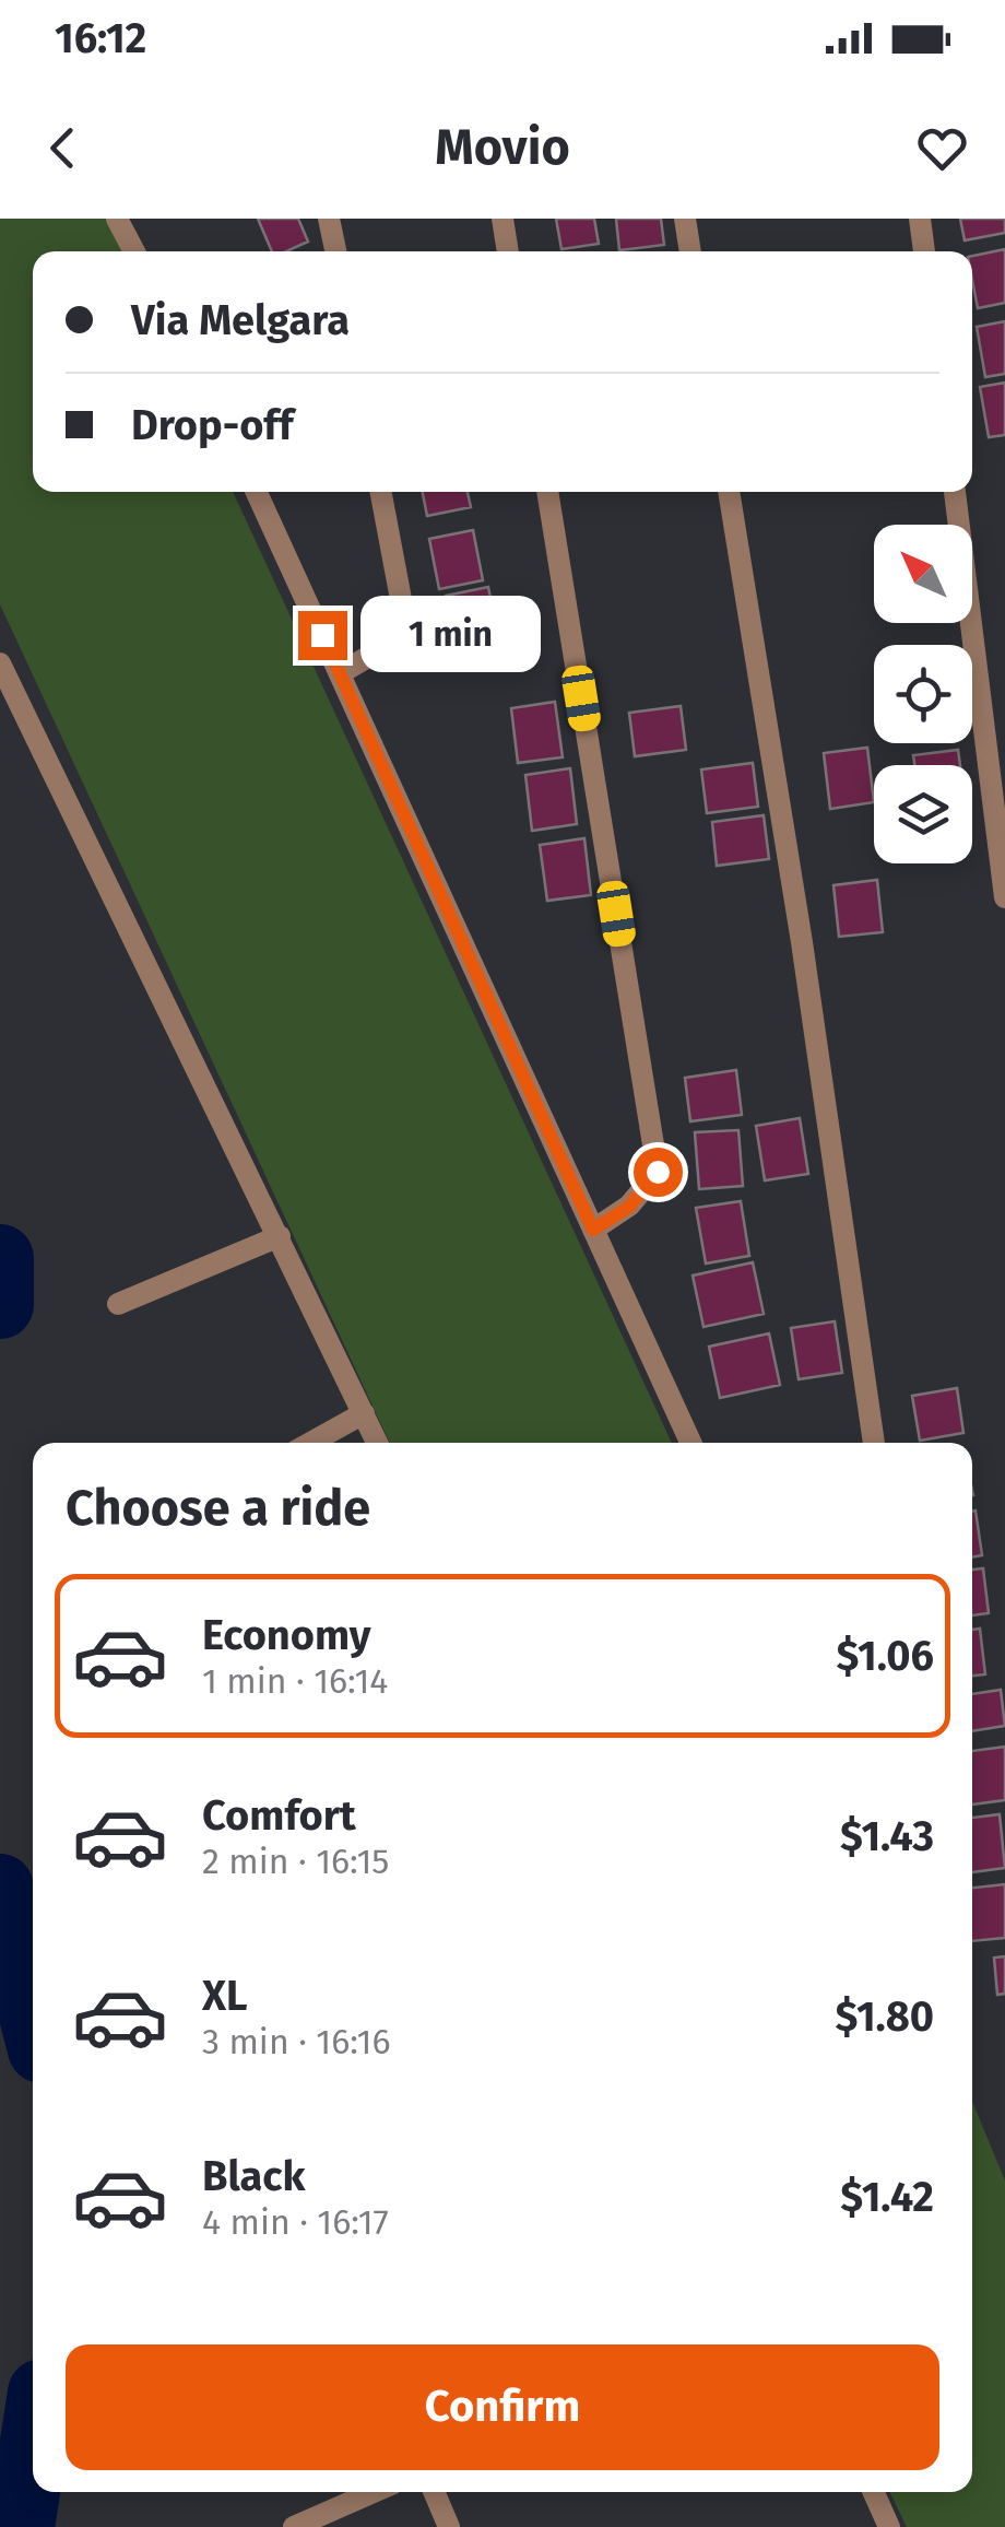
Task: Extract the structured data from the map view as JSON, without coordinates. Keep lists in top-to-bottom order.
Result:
{
  "north": "top left",
  "page": {
    "status": "16:12",
    "header": "Movio",
    "banner": ["Via Melgara", "Drop-off"],
    "bubble": "1 min",
    "heading": "Choose a ride",
    "list": [
      {
        "name": "Economy",
        "note": "1 min · 16:14",
        "value": "$1.06"
      },
      {
        "name": "Comfort",
        "note": "2 min · 16:15",
        "value": "$1.43"
      },
      {
        "name": "XL",
        "note": "3 min · 16:16",
        "value": "$1.80"
      },
      {
        "name": "Black",
        "note": "4 min · 16:17",
        "value": "$1.42"
      }
    ],
    "buttons": "Confirm"
  }
}
